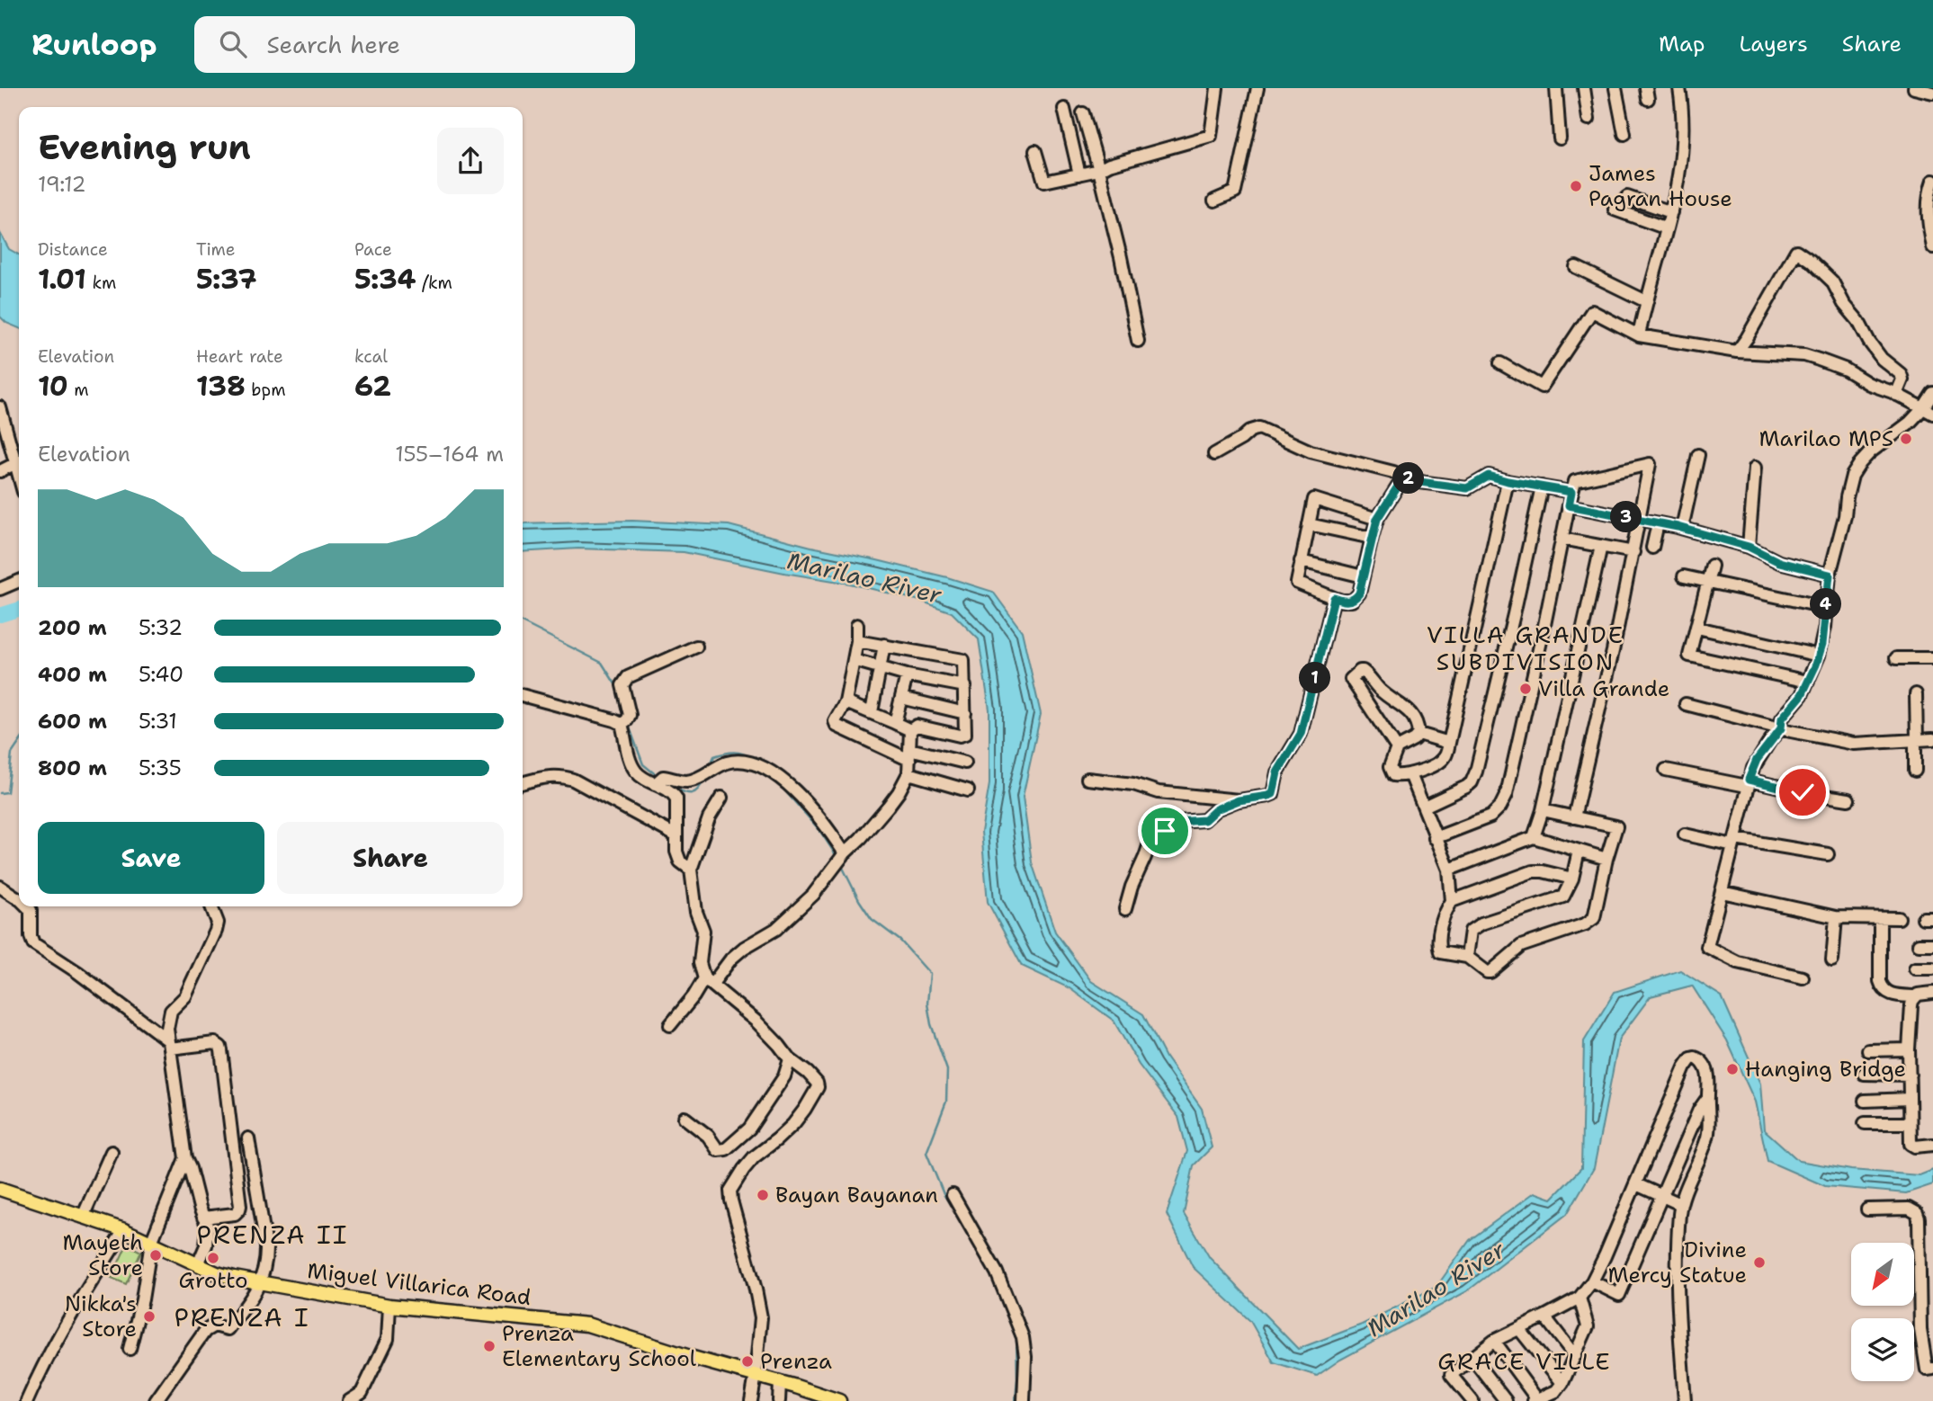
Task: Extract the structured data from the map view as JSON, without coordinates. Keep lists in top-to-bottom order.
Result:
{
  "streets": {
    "main road": ["Miguel Villarica Road"]
  },
  "districts": [
    "VILLA GRANDE SUBDIVISION",
    "PRENZA II",
    "PRENZA I",
    "GRACE VILLE"
  ],
  "water": ["Marilao River"],
  "places": [
    "James Pagran House",
    "Marilao MPS",
    "Villa Grande",
    "Hanging Bridge",
    "Bayan Bayanan",
    "Mayeth Store",
    "Grotto",
    "Divine Mercy Statue",
    "Nikka's Store",
    "Prenza Elementary School",
    "Prenza"
  ],
  "north": "bottom left",
  "page": {
    "header": "Runloop",
    "search": "Search here",
    "nav": ["Map", "Layers", "Share"],
    "heading": ["Evening run", "19:12"],
    "stats": [
      ["Distance", "1.01 km"],
      ["Time", "5:37"],
      ["Pace", "5:34 /km"],
      ["Elevation", "10 m"],
      ["Heart rate", "138 bpm"],
      ["kcal", "62"]
    ],
    "chart": ["Elevation", "155–164 m"],
    "pins": [
      "2",
      "3",
      "4",
      "1"
    ],
    "list": [
      {
        "name": "200 m",
        "note": "5:32"
      },
      {
        "name": "400 m",
        "note": "5:40"
      },
      {
        "name": "600 m",
        "note": "5:31"
      },
      {
        "name": "800 m",
        "note": "5:35"
      }
    ],
    "buttons": ["Save", "Share"]
  }
}
